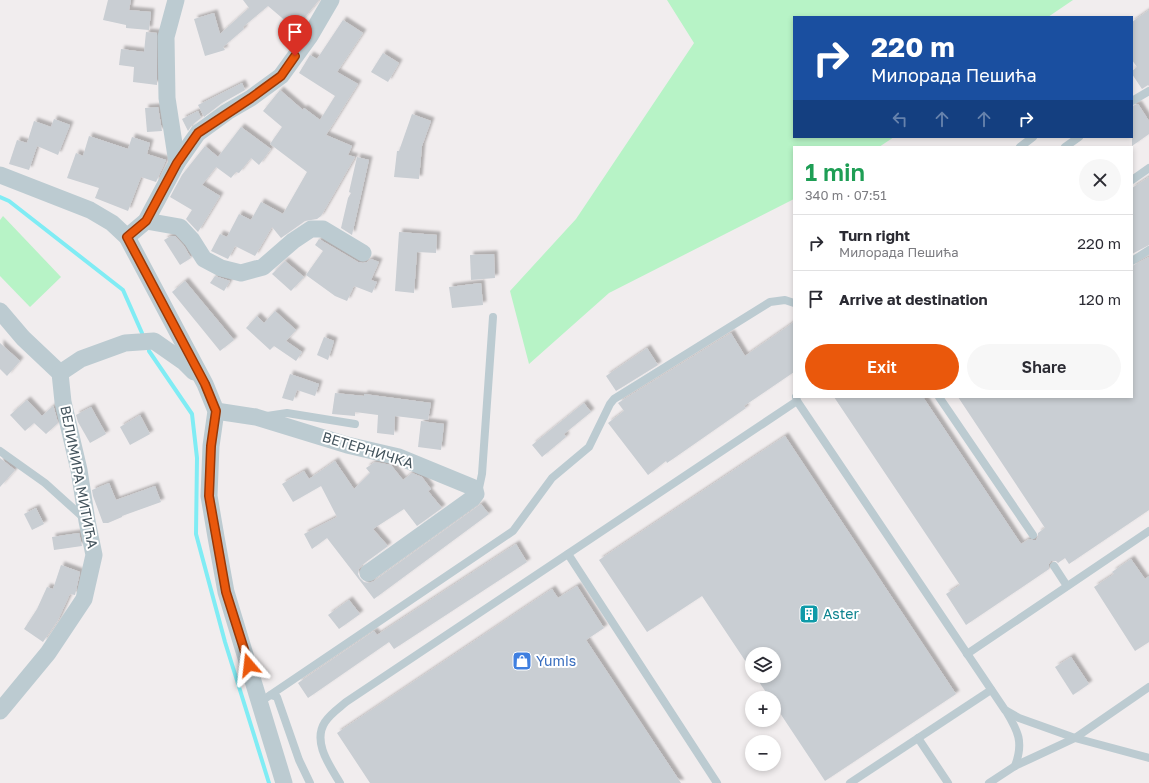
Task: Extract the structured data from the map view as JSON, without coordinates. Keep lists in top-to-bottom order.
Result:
{
  "streets": {
    "street": ["ВЕТЕРНИЧКА", "ВЕЛИМИРА МИТИЋА"]
  },
  "places": {
    "building": ["Aster"],
    "shop": ["Yumis"]
  },
  "page": {
    "turn": ["220 m", "Милорада Пешића"],
    "heading": ["1 min", "340 m · 07:51"],
    "list": [
      {
        "name": "Turn right",
        "note": "Милорада Пешића",
        "value": "220 m"
      },
      {
        "name": "Arrive at destination",
        "value": "120 m"
      }
    ],
    "buttons": ["Exit", "Share"],
    "map_buttons": ["+", "−"]
  }
}
